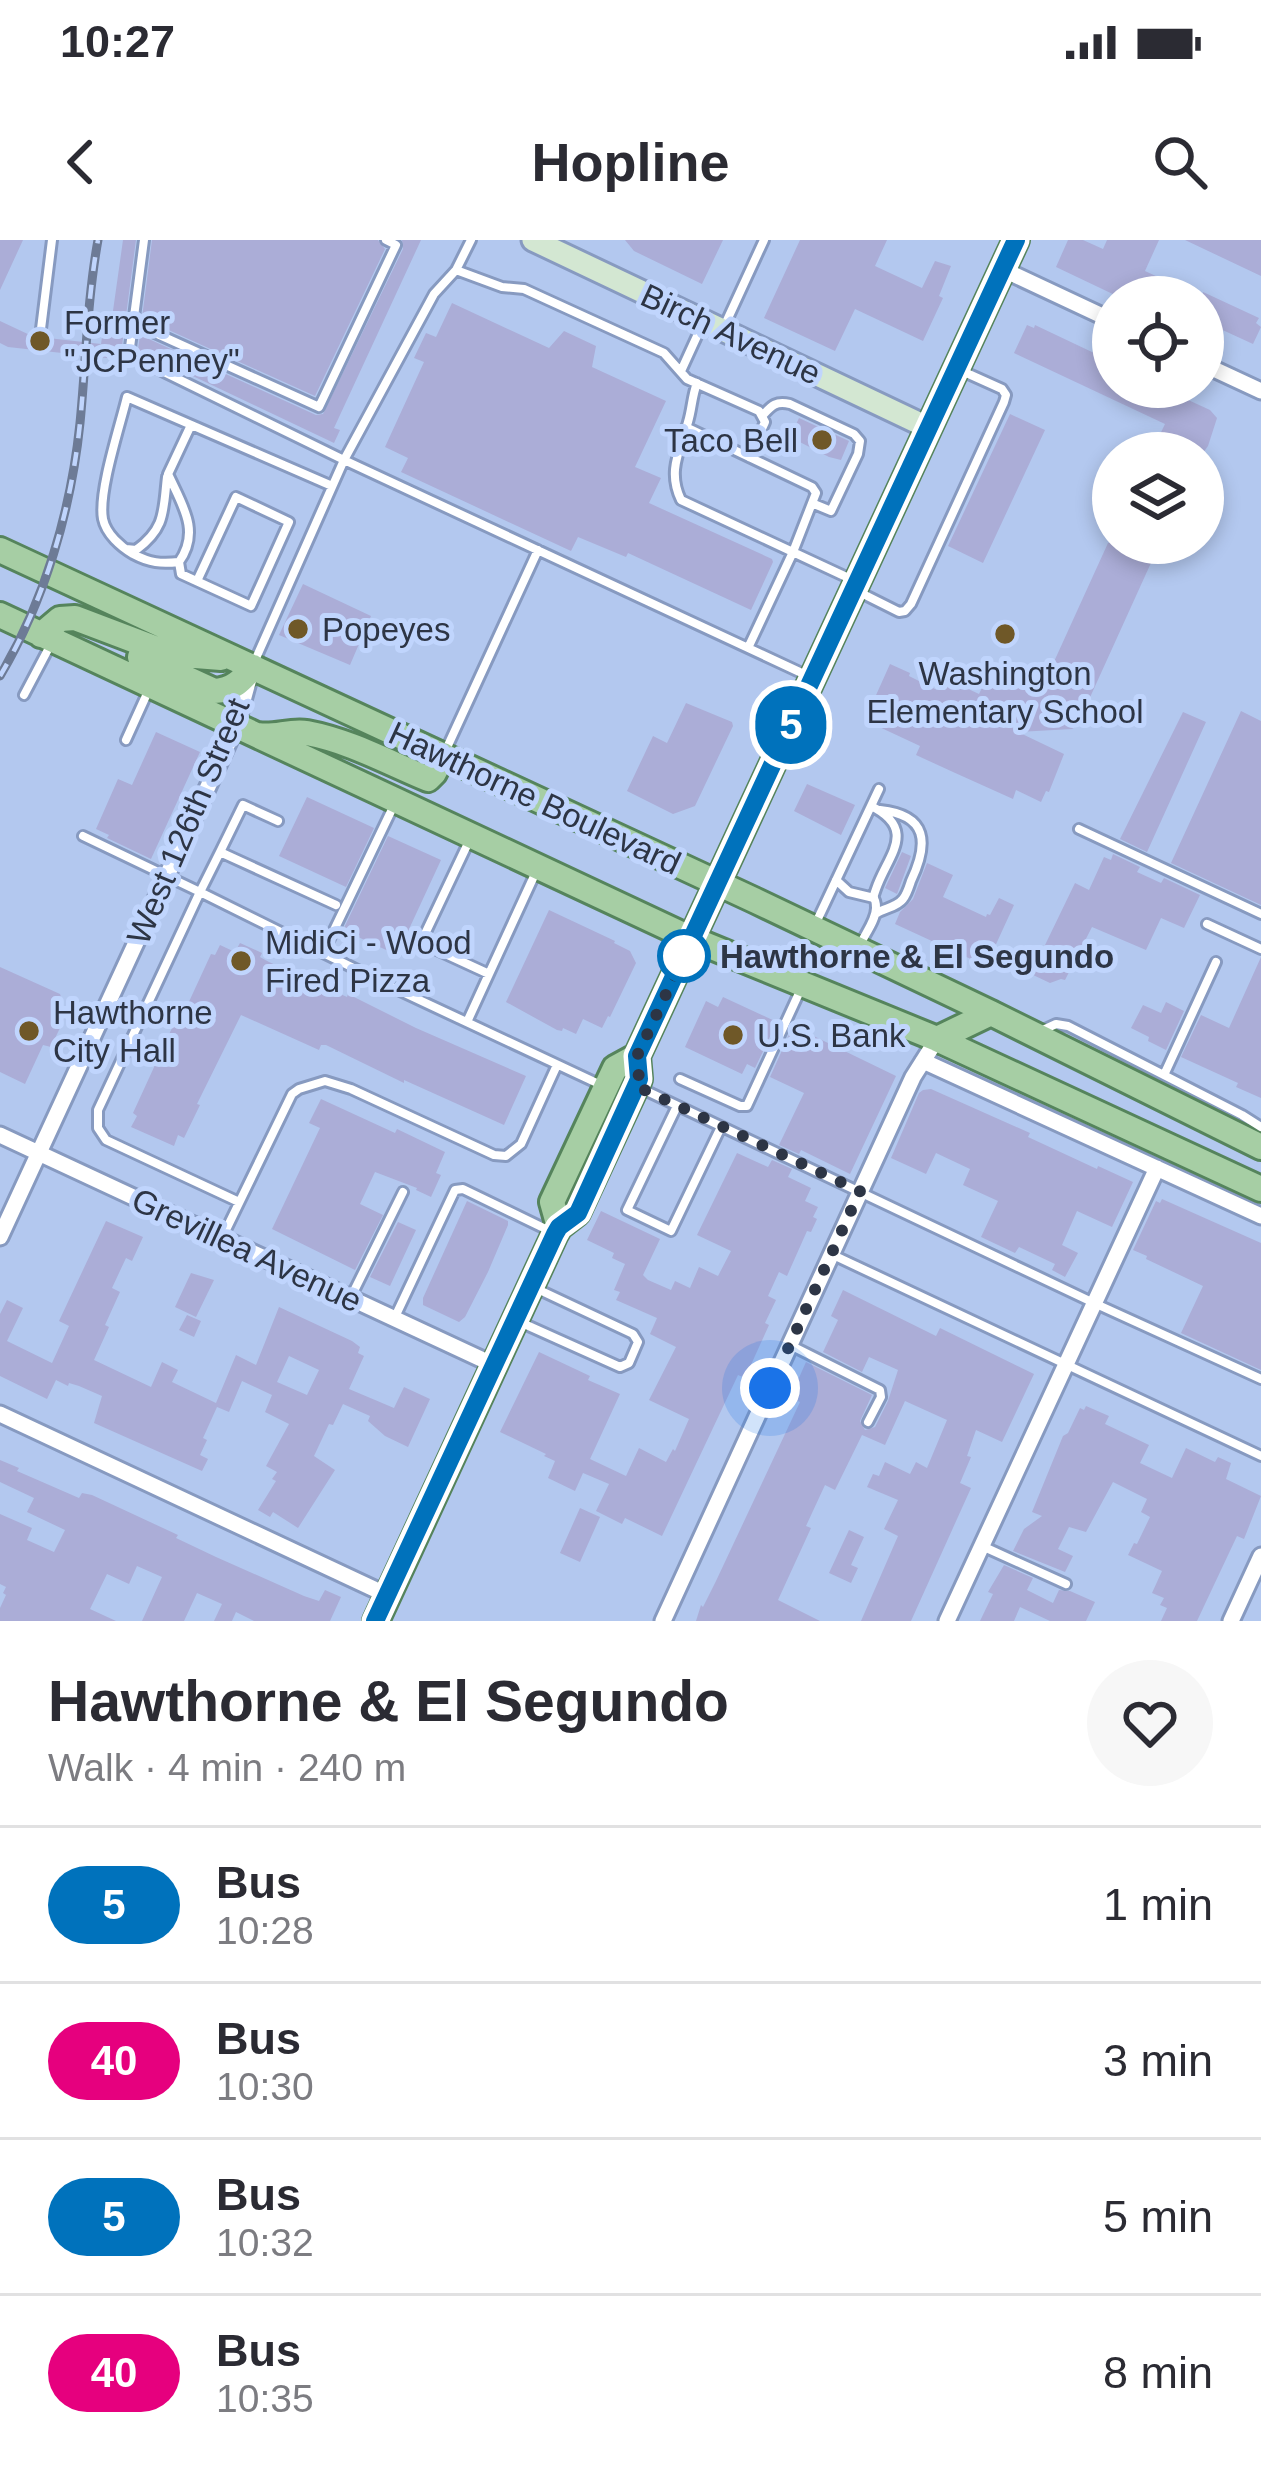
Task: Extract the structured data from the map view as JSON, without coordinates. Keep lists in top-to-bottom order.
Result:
{
  "streets": {
    "main road": ["Hawthorne Boulevard"],
    "street": ["Birch Avenue", "West 126th Street", "Grevillea Avenue"]
  },
  "crossings": [
    ["Hawthorne Boulevard", "West 126th Street"],
    ["West 126th Street", "Grevillea Avenue"]
  ],
  "places": [
    "Former \"JCPenney\"",
    "Taco Bell",
    "Popeyes",
    "Washington Elementary School",
    "Hawthorne & El Segundo",
    "MidiCi - Wood Fired Pizza",
    "Hawthorne City Hall",
    "U.S. Bank"
  ],
  "lines": ["bus line 5"],
  "page": {
    "status": "10:27",
    "header": "Hopline",
    "on_map": "5",
    "heading": ["Hawthorne & El Segundo", "Walk · 4 min · 240 m"],
    "list": [
      {
        "mark": "5",
        "name": "Bus",
        "note": "10:28",
        "value": "1 min"
      },
      {
        "mark": "40",
        "name": "Bus",
        "note": "10:30",
        "value": "3 min"
      },
      {
        "mark": "5",
        "name": "Bus",
        "note": "10:32",
        "value": "5 min"
      },
      {
        "mark": "40",
        "name": "Bus",
        "note": "10:35",
        "value": "8 min"
      }
    ]
  }
}
